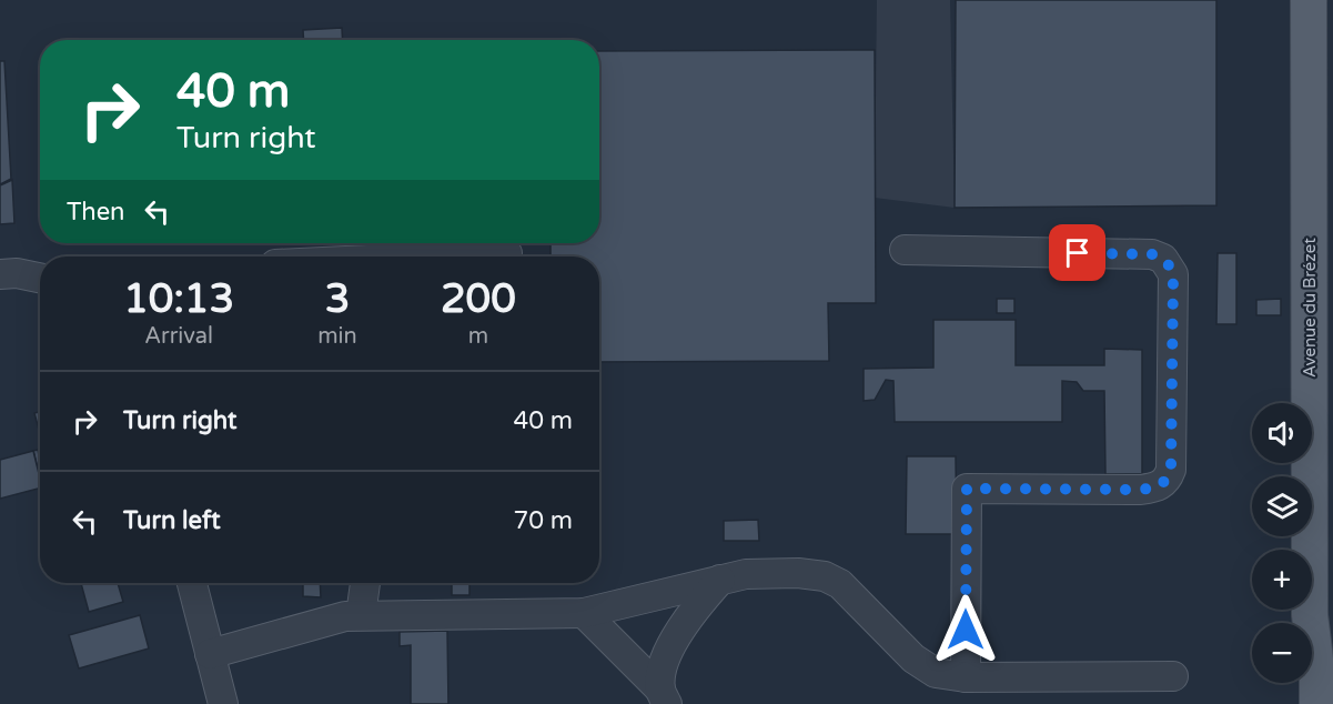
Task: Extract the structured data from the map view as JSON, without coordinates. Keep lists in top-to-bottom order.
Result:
{
  "streets": {
    "main road": ["Avenue du Brézet"]
  },
  "page": {
    "turn": ["40 m", "Turn right"],
    "then": "Then",
    "eta": [
      "10:13",
      "Arrival",
      "3",
      "min",
      "200",
      "m"
    ],
    "list": [
      {
        "name": "Turn right",
        "value": "40 m"
      },
      {
        "name": "Turn left",
        "value": "70 m"
      }
    ],
    "map_buttons": ["+", "−"]
  }
}
